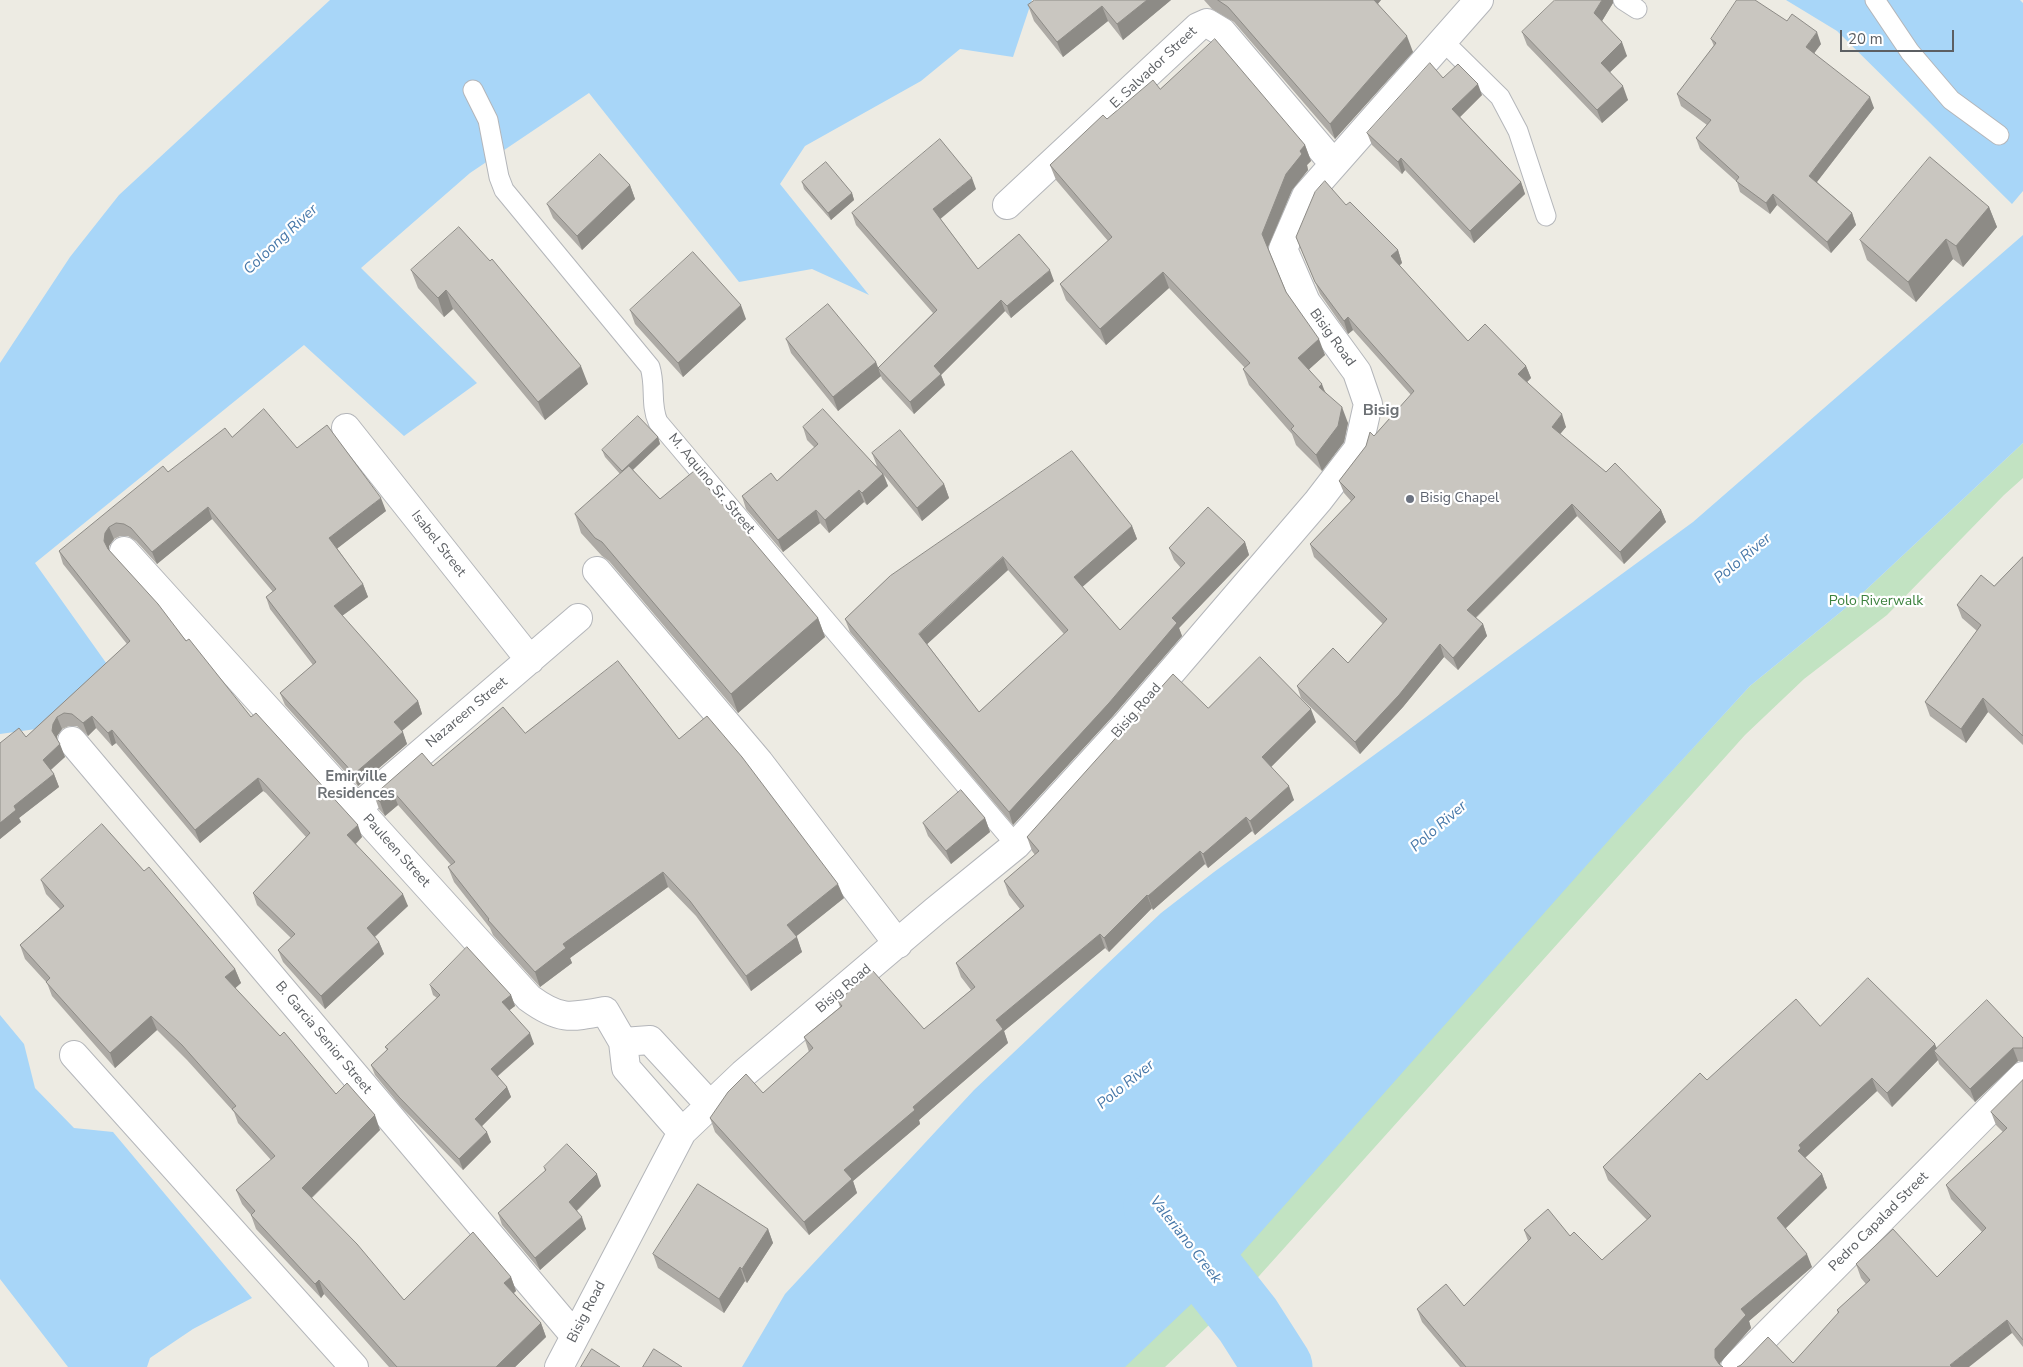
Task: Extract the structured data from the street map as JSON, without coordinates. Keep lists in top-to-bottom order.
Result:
{
  "streets": {
    "street": [
      "E. Salvador Street",
      "Bisig Road",
      "Isabel Street",
      "Nazareen Street",
      "Pauleen Street",
      "B. Garcia Senior Street",
      "Pedro Capalad Street"
    ],
    "lane": ["M. Aquino Sr. Street"]
  },
  "crossings": [
    ["E. Salvador Street", "Bisig Road"],
    ["Bisig Road", "M. Aquino Sr. Street"],
    ["Bisig Road", "Pauleen Street"],
    ["Bisig Road", "B. Garcia Senior Street"],
    ["Isabel Street", "Nazareen Street"],
    ["Nazareen Street", "Pauleen Street"]
  ],
  "districts": ["Bisig", "Emirville Residences"],
  "water": ["Coloong River", "Polo River", "Valeriano Creek"],
  "parks": ["Polo Riverwalk"],
  "places": ["Bisig Chapel"],
  "scale_bar": "20 m"
}
